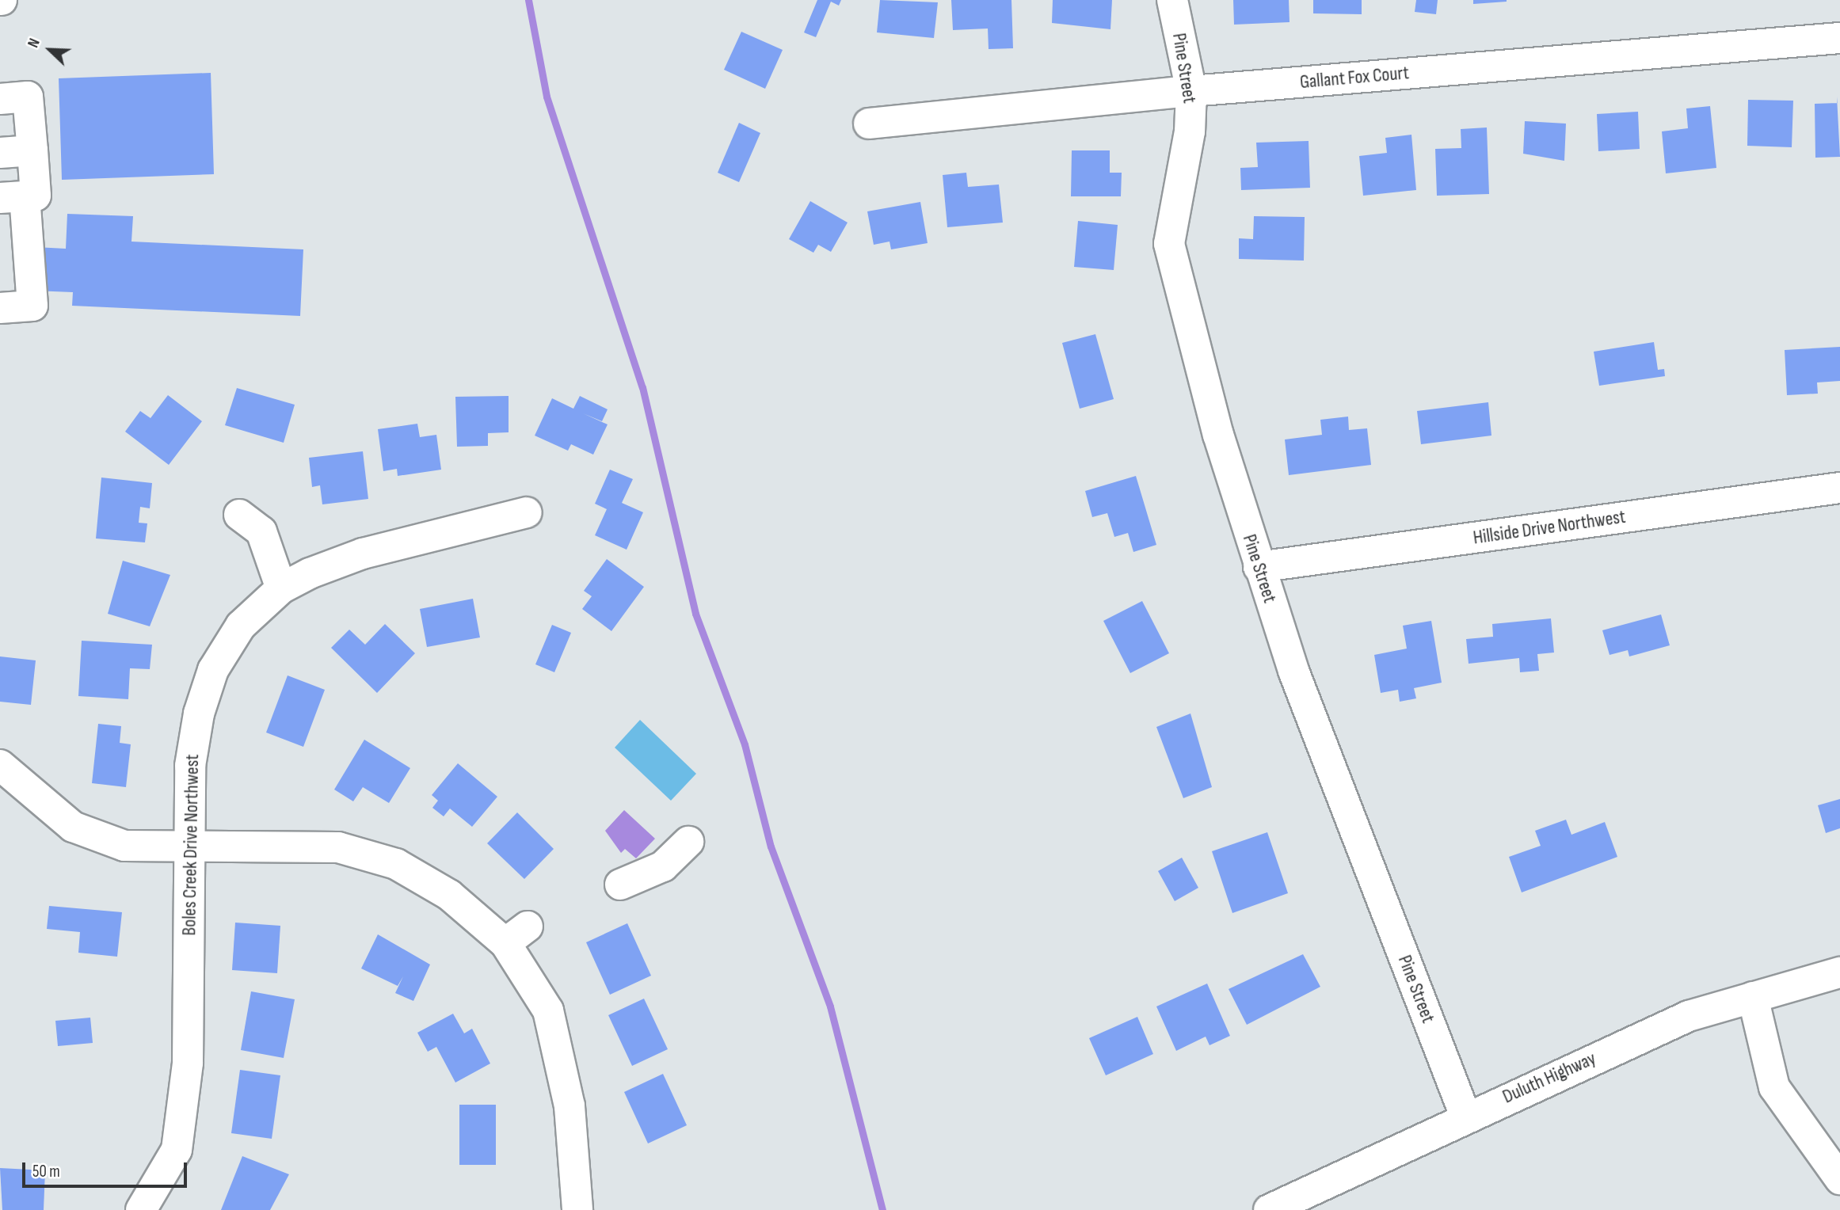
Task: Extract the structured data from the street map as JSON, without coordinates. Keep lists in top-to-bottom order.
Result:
{
  "streets": {
    "street": [
      "Pine Street",
      "Gallant Fox Court",
      "Hillside Drive Northwest",
      "Boles Creek Drive Northwest",
      "Duluth Highway"
    ]
  },
  "crossings": [
    ["Pine Street", "Gallant Fox Court"],
    ["Pine Street", "Hillside Drive Northwest"],
    ["Pine Street", "Duluth Highway"]
  ],
  "scale_bar": "50 m",
  "north": "top left"
}
